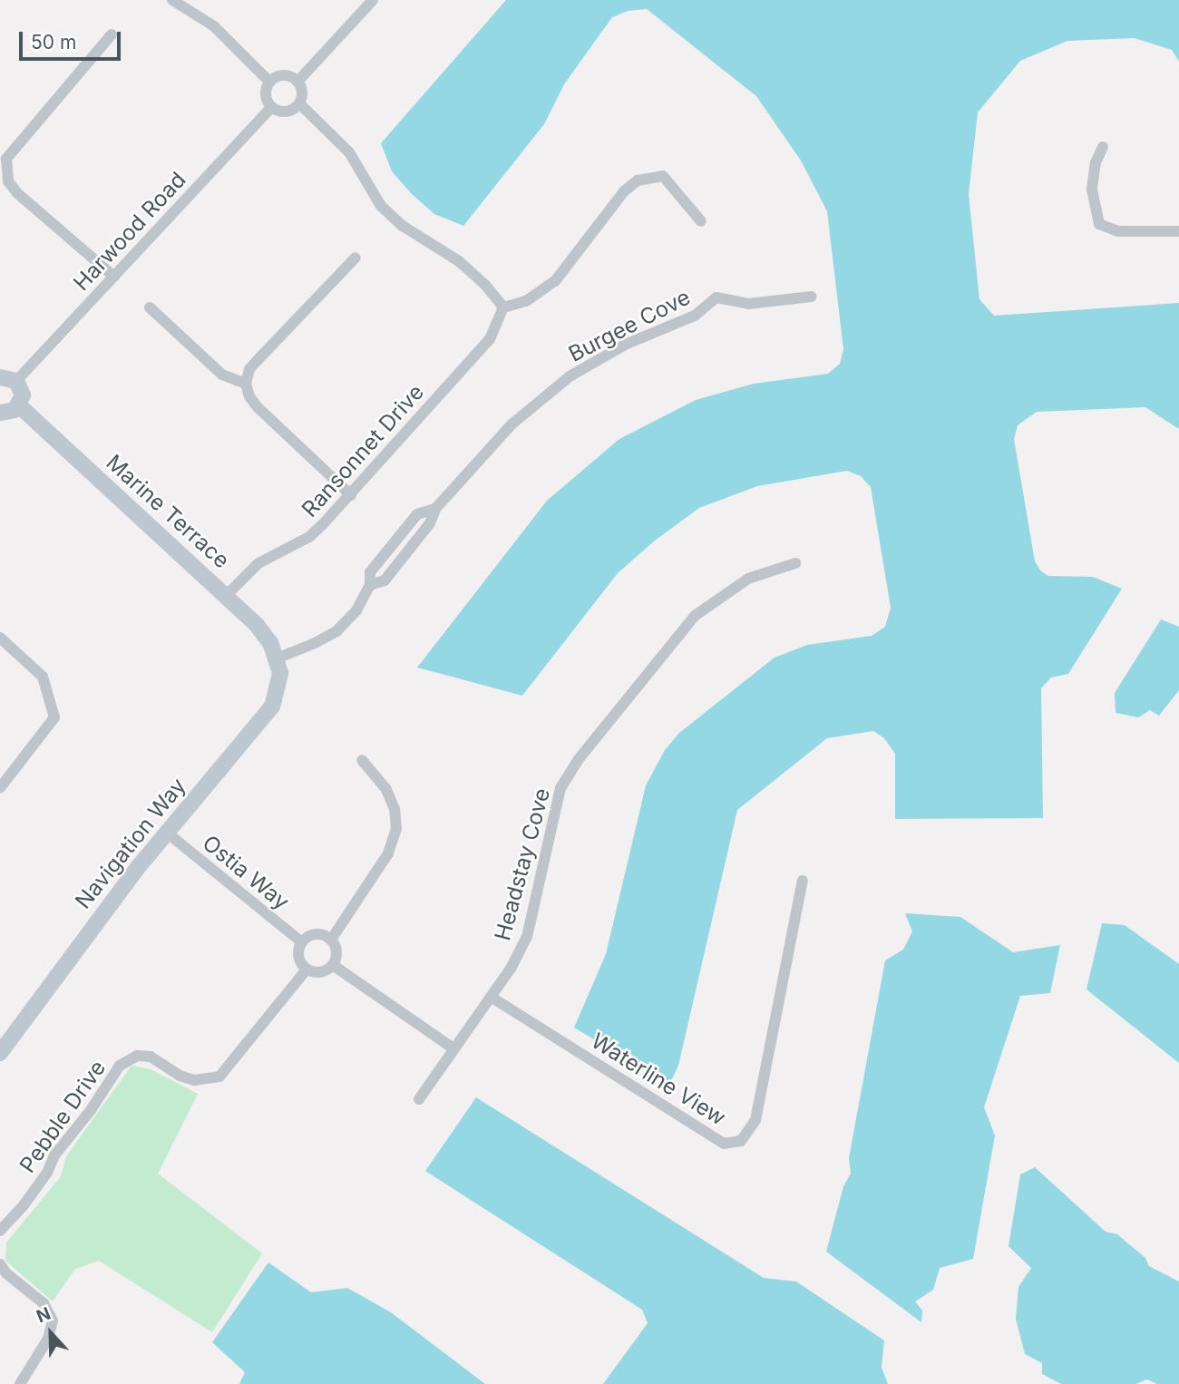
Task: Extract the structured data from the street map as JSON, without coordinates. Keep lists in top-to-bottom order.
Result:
{
  "streets": {
    "street": [
      "Harwood Road",
      "Burgee Cove",
      "Ransonnet Drive",
      "Marine Terrace",
      "Navigation Way",
      "Headstay Cove",
      "Ostia Way",
      "Waterline View",
      "Pebble Drive"
    ]
  },
  "crossings": [
    ["Burgee Cove", "Marine Terrace"],
    ["Burgee Cove", "Navigation Way"],
    ["Ransonnet Drive", "Marine Terrace"],
    ["Marine Terrace", "Navigation Way"],
    ["Navigation Way", "Ostia Way"],
    ["Headstay Cove", "Waterline View"],
    ["Ostia Way", "Pebble Drive"]
  ],
  "scale_bar": "50 m",
  "north": "top"
}
